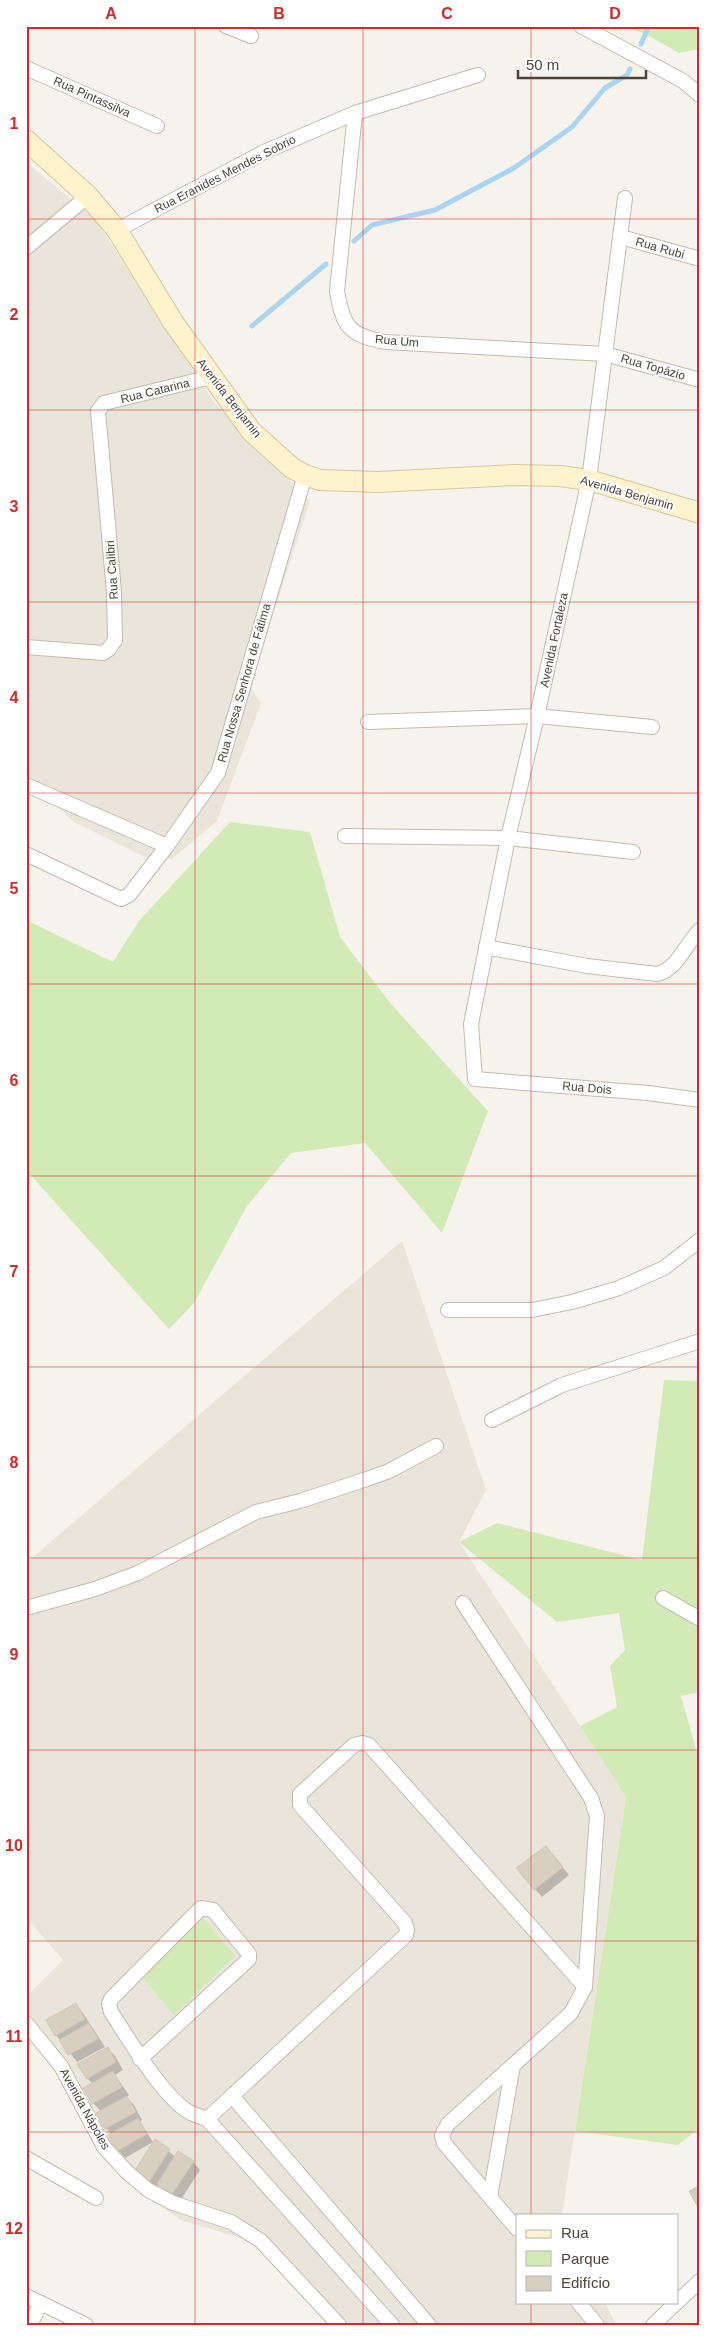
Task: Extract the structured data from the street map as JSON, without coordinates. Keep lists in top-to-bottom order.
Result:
{
  "streets": {
    "street": [
      "Rua Pintassilva",
      "Rua Eranides Mendes Sobrio",
      "Rua Rubi",
      "Rua Um",
      "Rua Topázio",
      "Rua Catarina",
      "Avenida Benjamin",
      "Rua Calibri",
      "Avenida Fortaleza",
      "Rua Nossa Senhora de Fátima",
      "Rua Dois",
      "Avenida Nápoles"
    ]
  },
  "crossings": [
    ["Rua Eranides Mendes Sobrio", "Rua Um"],
    ["Rua Eranides Mendes Sobrio", "Avenida Benjamin"],
    ["Rua Rubi", "Avenida Fortaleza"],
    ["Rua Um", "Rua Topázio"],
    ["Rua Um", "Avenida Fortaleza"],
    ["Rua Topázio", "Avenida Fortaleza"],
    ["Rua Catarina", "Avenida Benjamin"],
    ["Rua Catarina", "Rua Calibri"],
    ["Avenida Benjamin", "Avenida Fortaleza"],
    ["Avenida Benjamin", "Rua Nossa Senhora de Fátima"],
    ["Avenida Fortaleza", "Rua Dois"]
  ],
  "legend": ["Rua", "Parque", "Edifício"],
  "scale_bar": "50 m",
  "grid": {
    "columns": [
      "A",
      "B",
      "C",
      "D"
    ],
    "rows": [
      "1",
      "2",
      "3",
      "4",
      "5",
      "6",
      "7",
      "8",
      "9",
      "10",
      "11",
      "12"
    ]
  }
}
